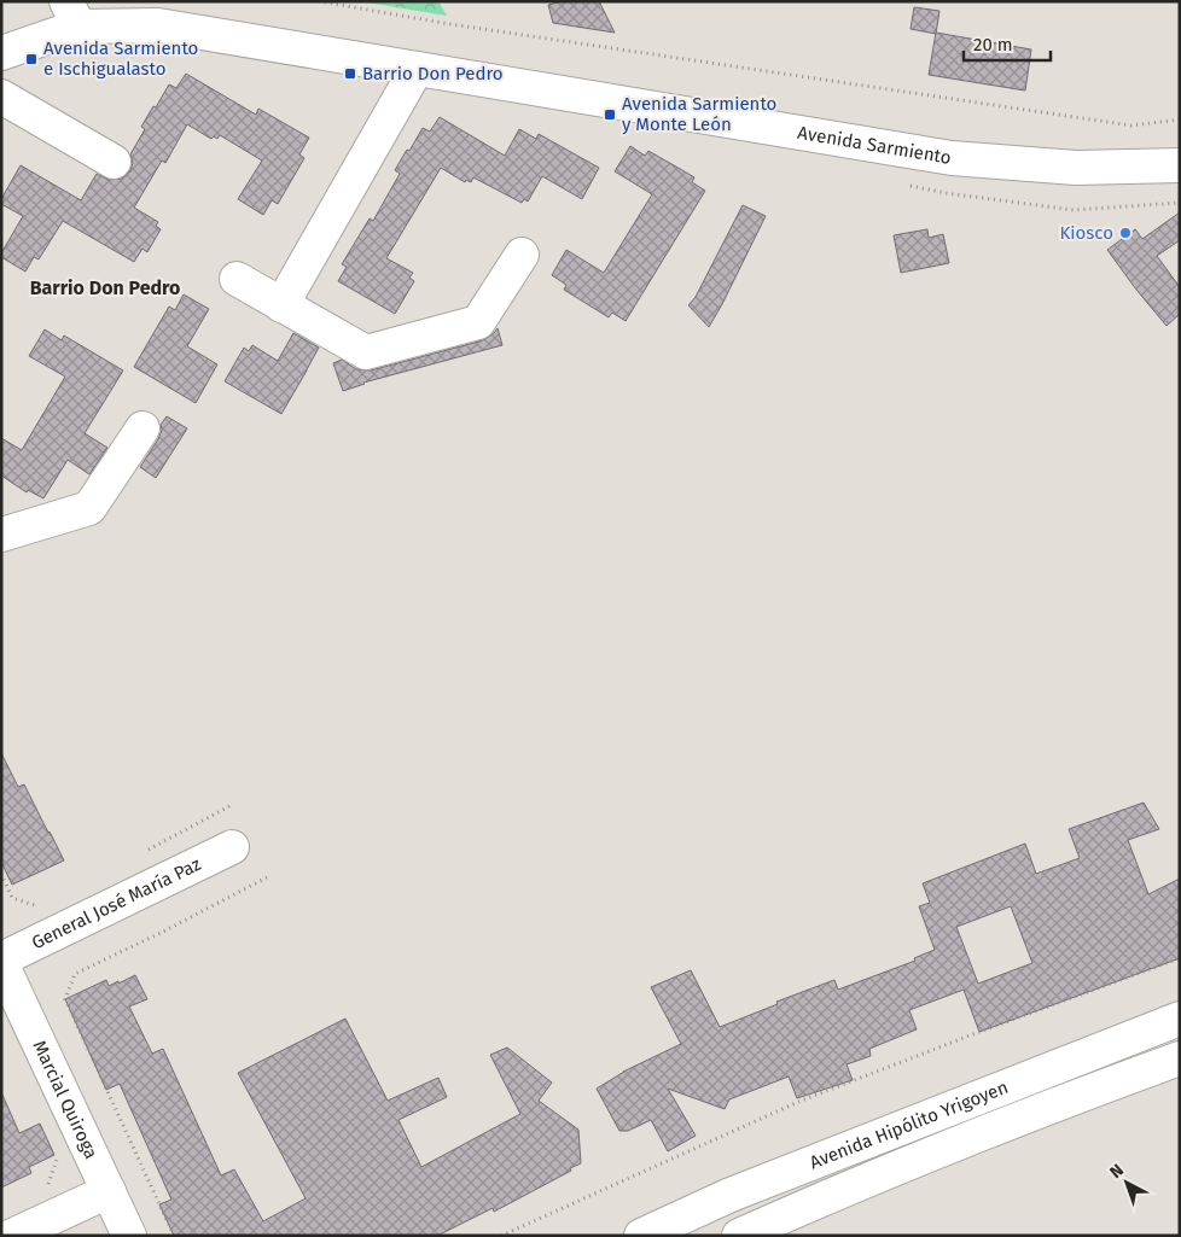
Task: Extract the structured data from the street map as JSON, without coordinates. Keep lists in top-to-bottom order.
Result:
{
  "streets": {
    "street": [
      "Avenida Sarmiento",
      "General José María Paz",
      "Marcial Quiroga",
      "Avenida Hipólito Yrigoyen"
    ]
  },
  "crossings": [
    ["General José María Paz", "Marcial Quiroga"]
  ],
  "districts": ["Barrio Don Pedro"],
  "places": {
    "transit": ["Avenida Sarmiento e Ischigualasto", "Barrio Don Pedro", "Avenida Sarmiento y Monte León"],
    "other": ["Kiosco"]
  },
  "scale_bar": "20 m",
  "north": "top left"
}
